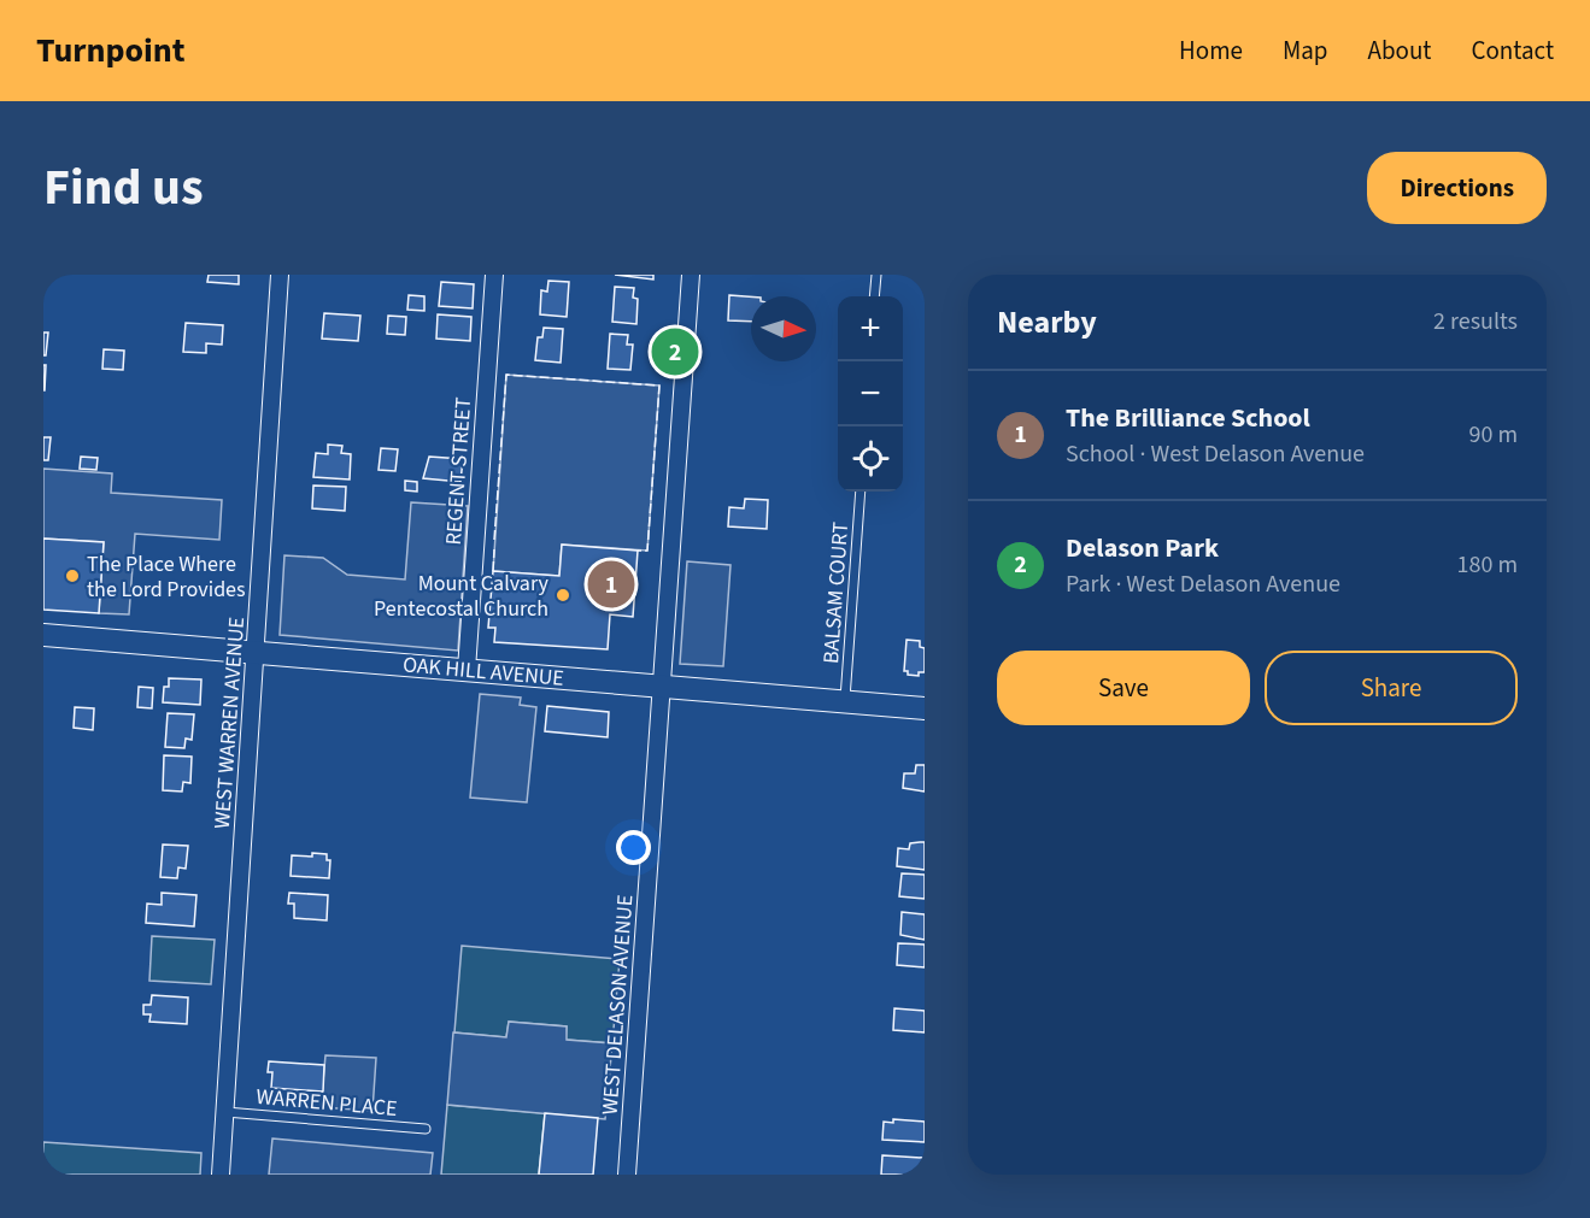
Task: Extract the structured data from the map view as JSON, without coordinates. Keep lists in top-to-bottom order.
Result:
{
  "streets": {
    "street": [
      "REGENT STREET",
      "OAK HILL AVENUE",
      "WEST WARREN AVENUE",
      "WEST DELASON AVENUE"
    ],
    "lane": ["BALSAM COURT", "WARREN PLACE"]
  },
  "crossings": [
    ["REGENT STREET", "OAK HILL AVENUE"],
    ["BALSAM COURT", "OAK HILL AVENUE"],
    ["OAK HILL AVENUE", "WEST WARREN AVENUE"],
    ["OAK HILL AVENUE", "WEST DELASON AVENUE"],
    ["WEST WARREN AVENUE", "WARREN PLACE"]
  ],
  "places": ["The Place Where the Lord Provides", "Mount Calvary Pentecostal Church"],
  "north": "right",
  "page": {
    "header": "Turnpoint",
    "nav": [
      "Home",
      "Map",
      "About",
      "Contact"
    ],
    "title": "Find us",
    "buttons": [
      "Directions",
      ["Save", "Share"]
    ],
    "heading": ["Nearby", "2 results"],
    "map_buttons": ["+", "−"],
    "pins": ["2", "1"],
    "list": [
      {
        "mark": "1",
        "name": "The Brilliance School",
        "note": "School · West Delason Avenue",
        "value": "90 m"
      },
      {
        "mark": "2",
        "name": "Delason Park",
        "note": "Park · West Delason Avenue",
        "value": "180 m"
      }
    ]
  }
}
